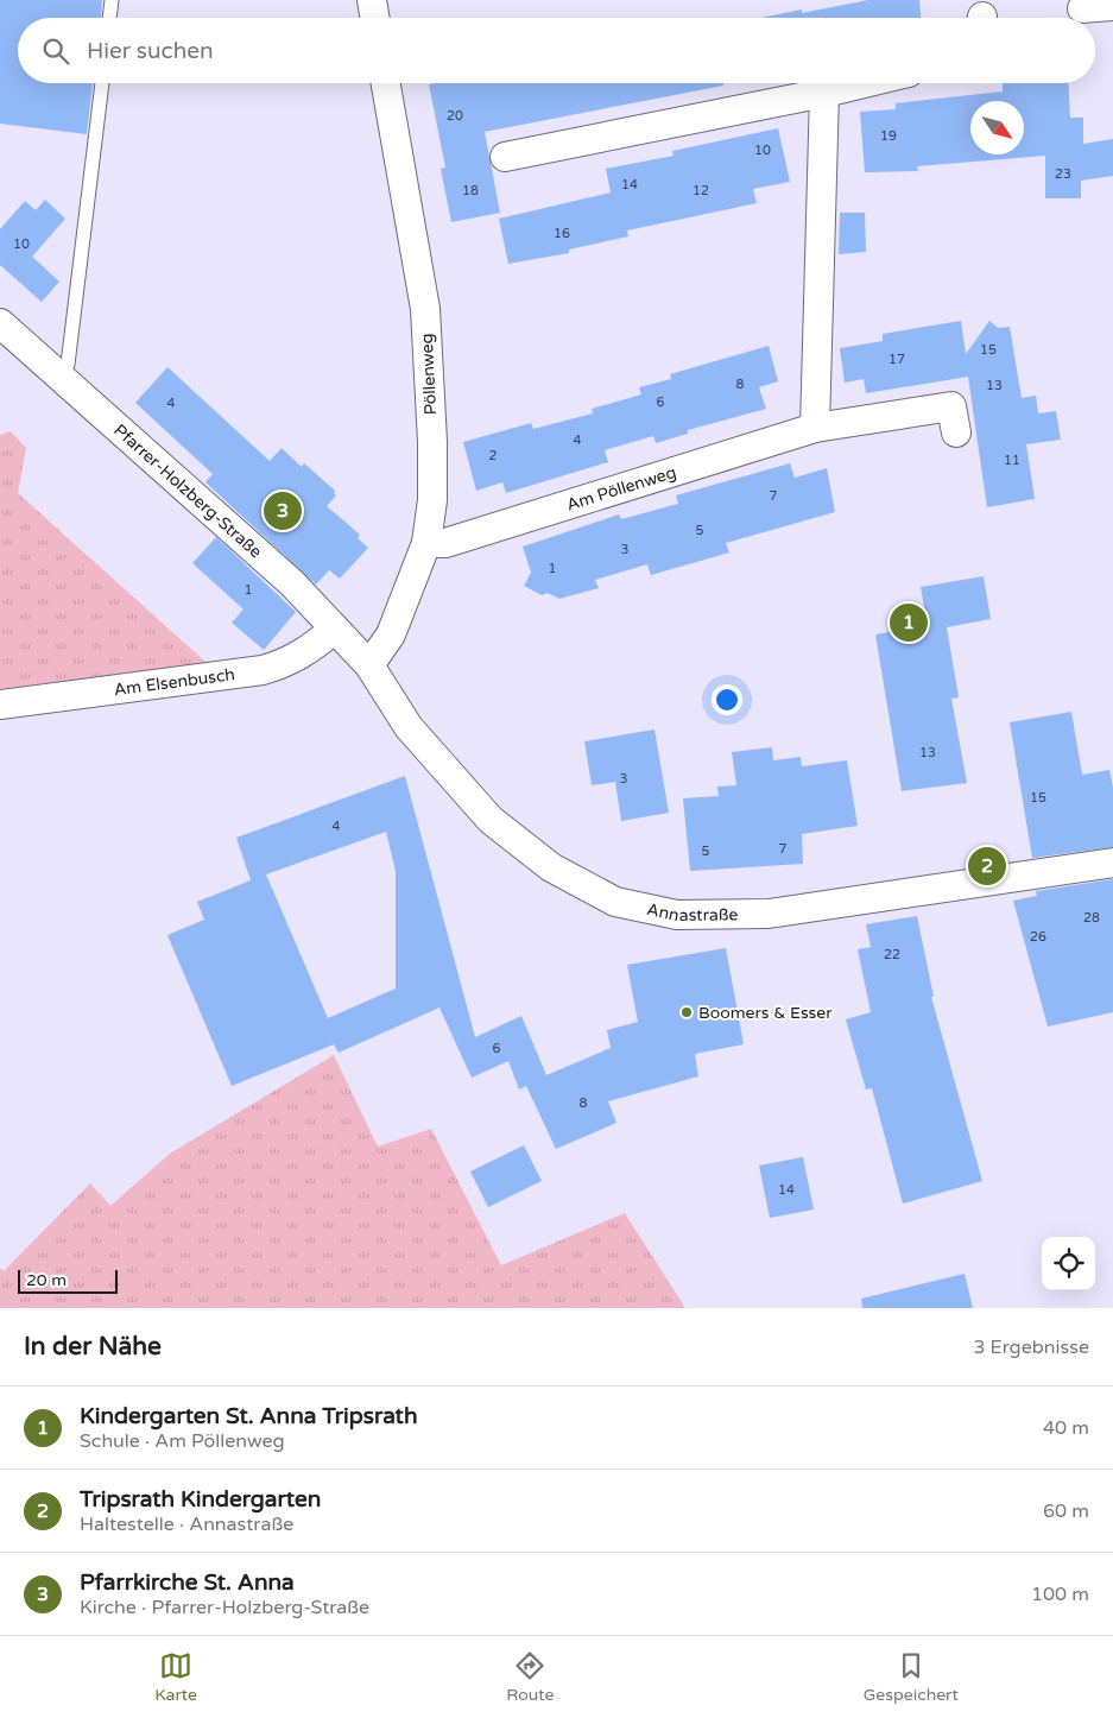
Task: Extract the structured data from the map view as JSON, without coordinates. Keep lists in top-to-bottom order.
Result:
{
  "streets": {
    "street": [
      "Pöllenweg",
      "Am Pöllenweg",
      "Pfarrer-Holzberg-Straße",
      "Am Elsenbusch",
      "Annastraße"
    ]
  },
  "crossings": [
    ["Pöllenweg", "Am Pöllenweg"],
    ["Pöllenweg", "Pfarrer-Holzberg-Straße"],
    ["Pöllenweg", "Annastraße"],
    ["Pfarrer-Holzberg-Straße", "Am Elsenbusch"],
    ["Pfarrer-Holzberg-Straße", "Annastraße"]
  ],
  "places": ["Boomers & Esser"],
  "house_numbers": [
    "20",
    "19",
    "10",
    "23",
    "14",
    "18",
    "12",
    "16",
    "10",
    "15",
    "17",
    "8",
    "13",
    "6",
    "4",
    "4",
    "2",
    "11",
    "7",
    "5",
    "3",
    "1",
    "1",
    "13",
    "3",
    "15",
    "4",
    "7",
    "5",
    "28",
    "26",
    "22",
    "6",
    "8",
    "14"
  ],
  "scale_bar": "20 m",
  "north": "bottom right",
  "page": {
    "search": "Hier suchen",
    "pins": ["3", "1", "2"],
    "scale": "20 m",
    "heading": ["In der Nähe", "3 Ergebnisse"],
    "list": [
      {
        "mark": "1",
        "name": "Kindergarten St. Anna Tripsrath",
        "note": "Schule · Am Pöllenweg",
        "value": "40 m"
      },
      {
        "mark": "2",
        "name": "Tripsrath Kindergarten",
        "note": "Haltestelle · Annastraße",
        "value": "60 m"
      },
      {
        "mark": "3",
        "name": "Pfarrkirche St. Anna",
        "note": "Kirche · Pfarrer-Holzberg-Straße",
        "value": "100 m"
      }
    ],
    "nav": ["Karte", "Route", "Gespeichert"]
  }
}
